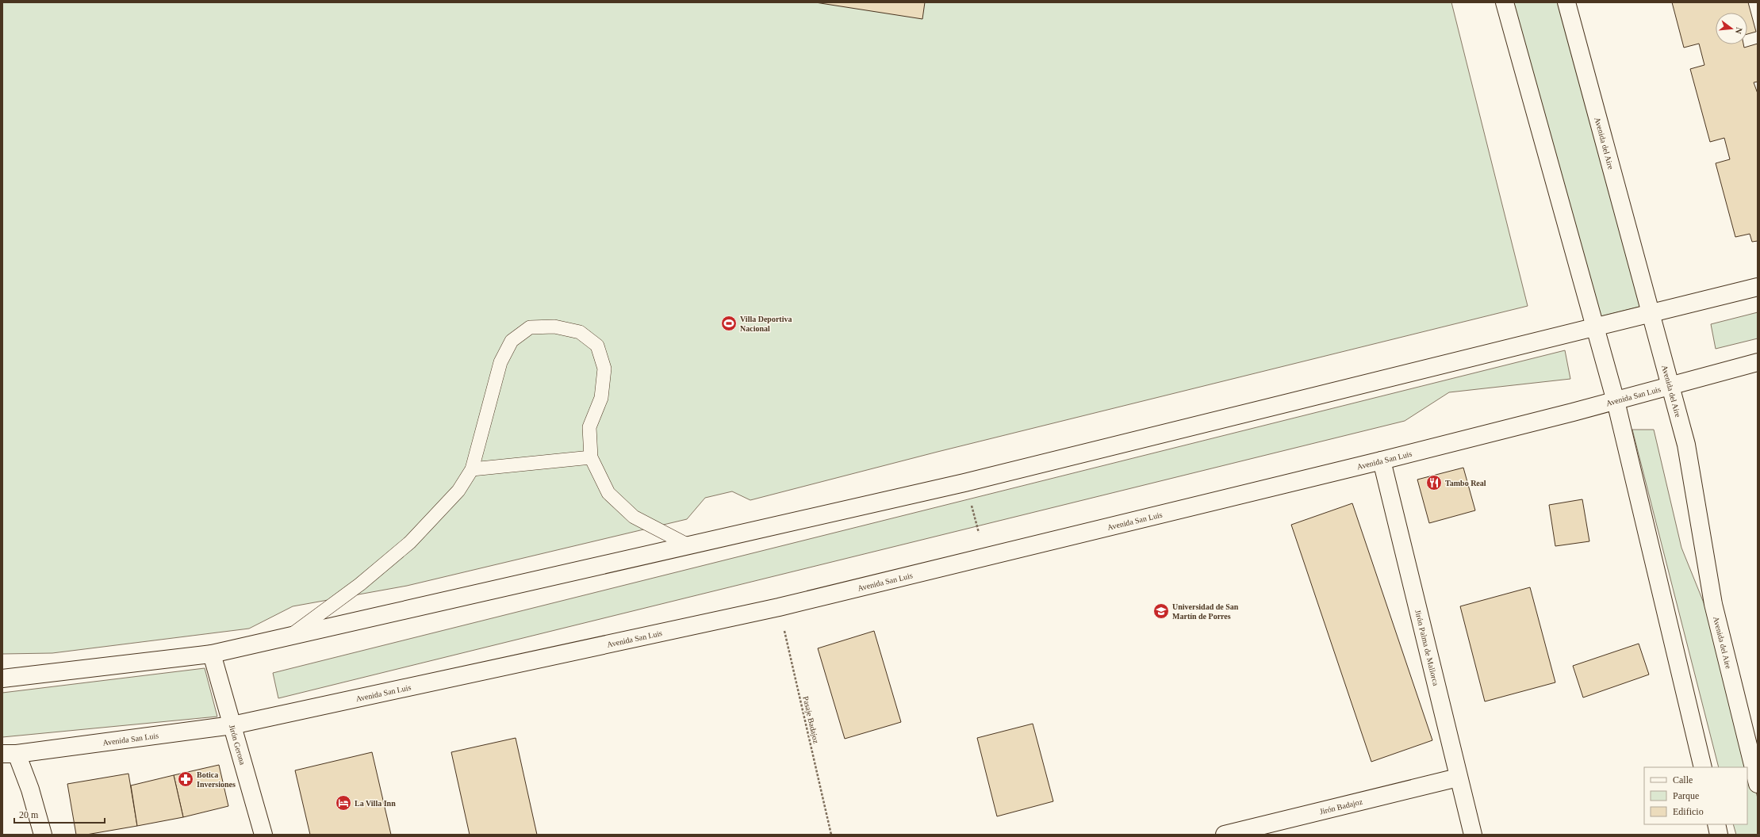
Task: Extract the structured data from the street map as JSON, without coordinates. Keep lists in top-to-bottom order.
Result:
{
  "streets": {
    "main road": [
      "Avenida del Aire",
      "Avenida San Luis",
      "Jirón Palma de Mallorca",
      "Jirón Gerona",
      "Jirón Badajoz"
    ],
    "path": ["Pasaje Badajoz"]
  },
  "crossings": [
    ["Avenida del Aire", "Avenida San Luis"],
    ["Avenida San Luis", "Jirón Palma de Mallorca"],
    ["Avenida San Luis", "Pasaje Badajoz"],
    ["Avenida San Luis", "Jirón Gerona"],
    ["Jirón Palma de Mallorca", "Jirón Badajoz"]
  ],
  "places": {
    "sports": ["Villa Deportiva Nacional"],
    "restaurant": ["Tambo Real"],
    "school or university": ["Universidad de San Martín de Porres"],
    "pharmacy": ["Botica Inversiones"],
    "hotel": ["La Villa Inn"]
  },
  "legend": ["Calle", "Parque", "Edificio"],
  "scale_bar": "20 m",
  "north": "right"
}
